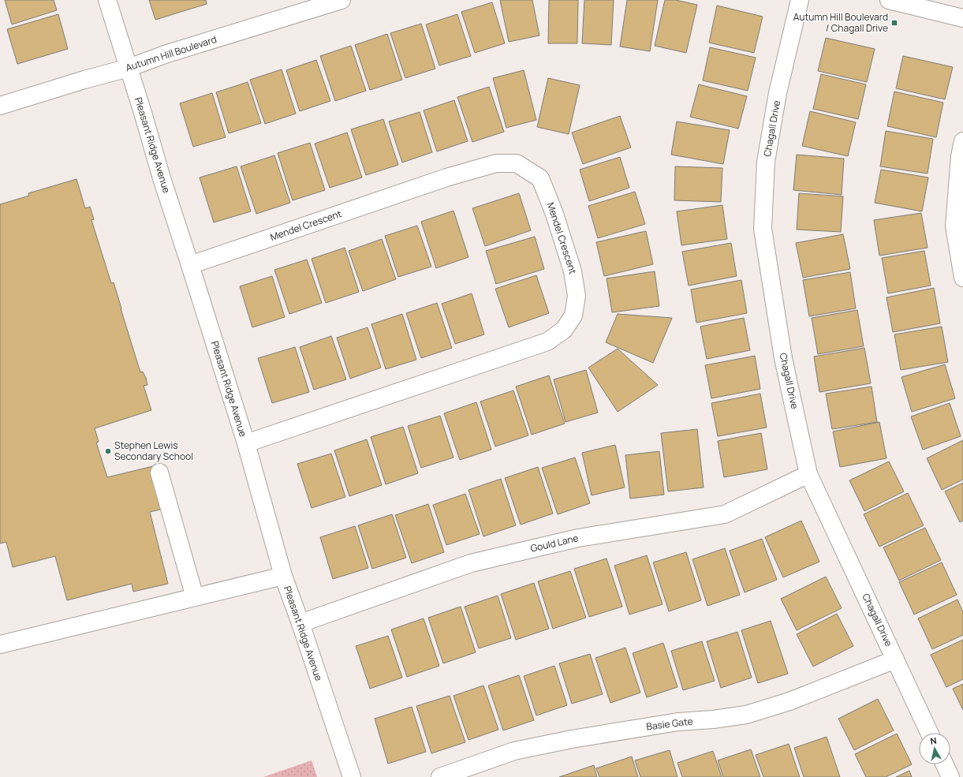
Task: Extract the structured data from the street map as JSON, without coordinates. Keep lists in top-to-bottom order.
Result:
{
  "streets": {
    "street": [
      "Autumn Hill Boulevard",
      "Chagall Drive",
      "Pleasant Ridge Avenue",
      "Mendel Crescent",
      "Gould Lane",
      "Basie Gate"
    ]
  },
  "crossings": [
    ["Autumn Hill Boulevard", "Pleasant Ridge Avenue"],
    ["Chagall Drive", "Gould Lane"],
    ["Chagall Drive", "Basie Gate"],
    ["Pleasant Ridge Avenue", "Mendel Crescent"],
    ["Pleasant Ridge Avenue", "Gould Lane"]
  ],
  "places": {
    "transit": ["Autumn Hill Boulevard / Chagall Drive"],
    "other": ["Stephen Lewis Secondary School"]
  },
  "north": "top"
}
